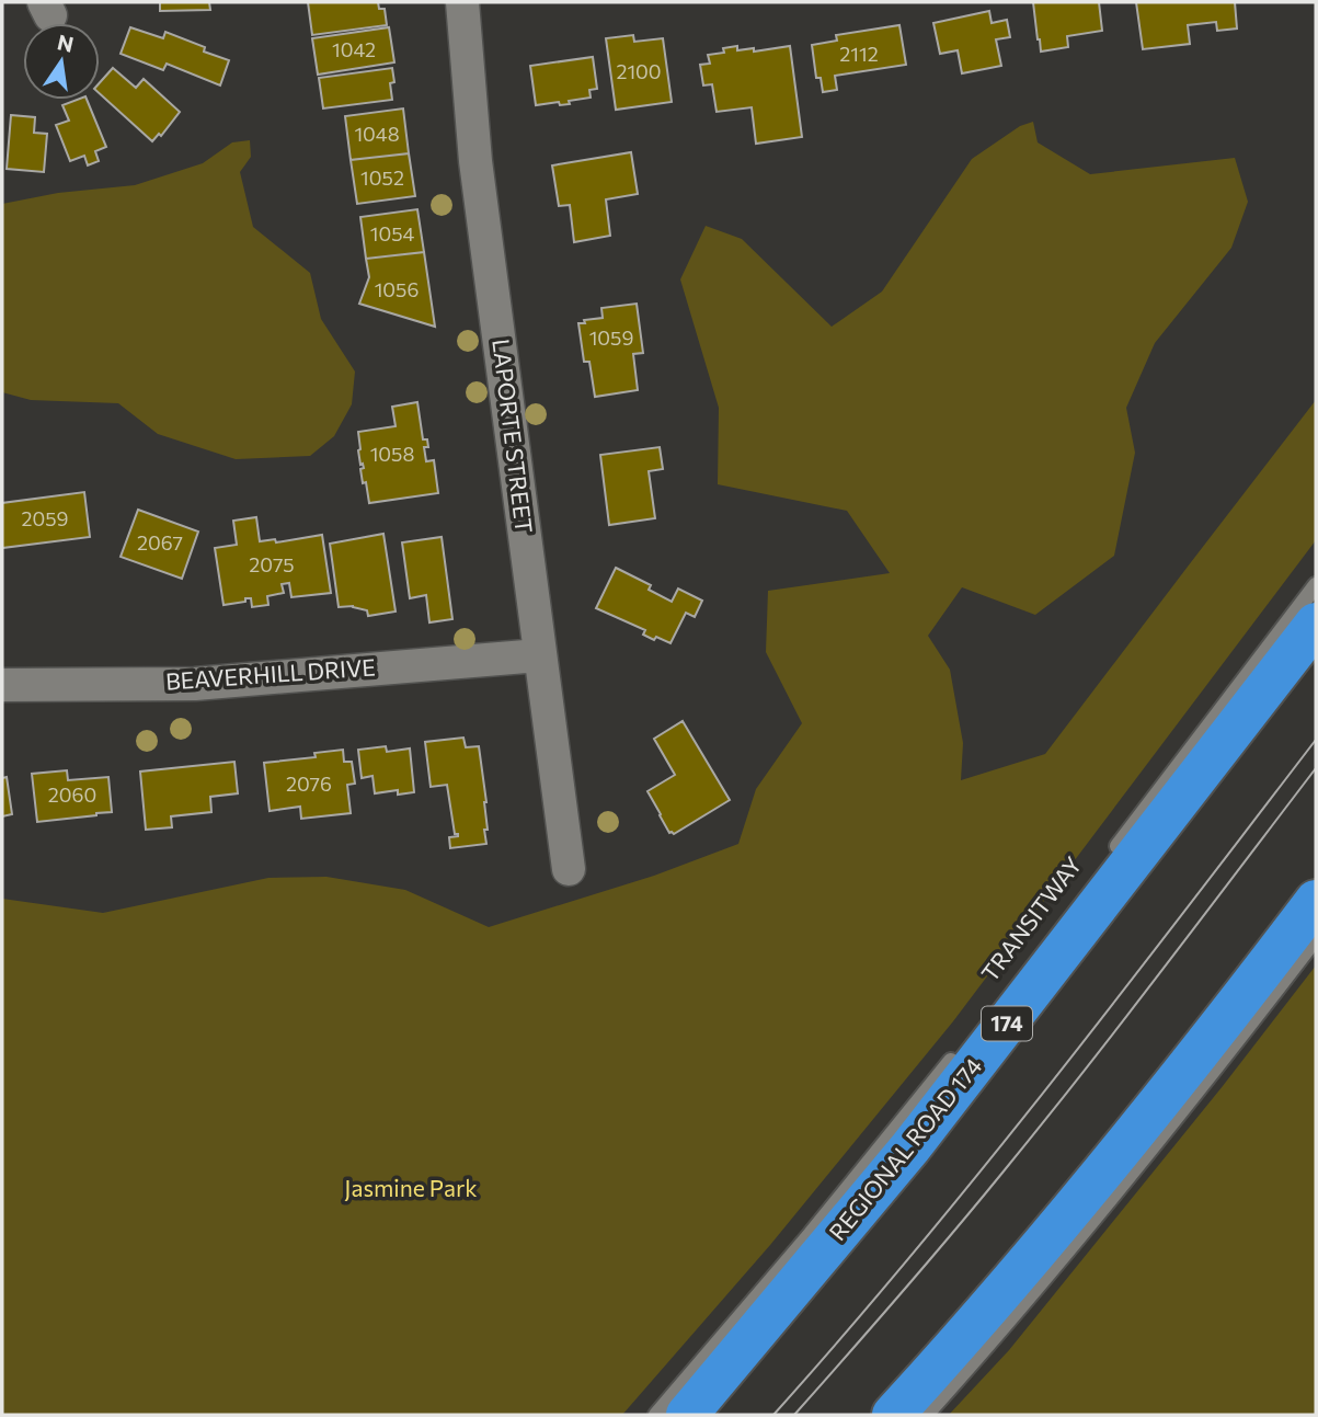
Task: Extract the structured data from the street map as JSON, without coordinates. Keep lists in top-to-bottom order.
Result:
{
  "streets": {
    "highway": ["174", "REGIONAL ROAD 174"],
    "street": ["LAPORTE STREET", "BEAVERHILL DRIVE"],
    "lane": ["TRANSITWAY"]
  },
  "crossings": [
    ["LAPORTE STREET", "BEAVERHILL DRIVE"]
  ],
  "parks": ["Jasmine Park"],
  "house_numbers": [
    "1042",
    "2112",
    "2100",
    "1048",
    "1052",
    "1054",
    "1056",
    "1059",
    "1058",
    "2059",
    "2067",
    "2075",
    "2076",
    "2060"
  ],
  "north": "top"
}
